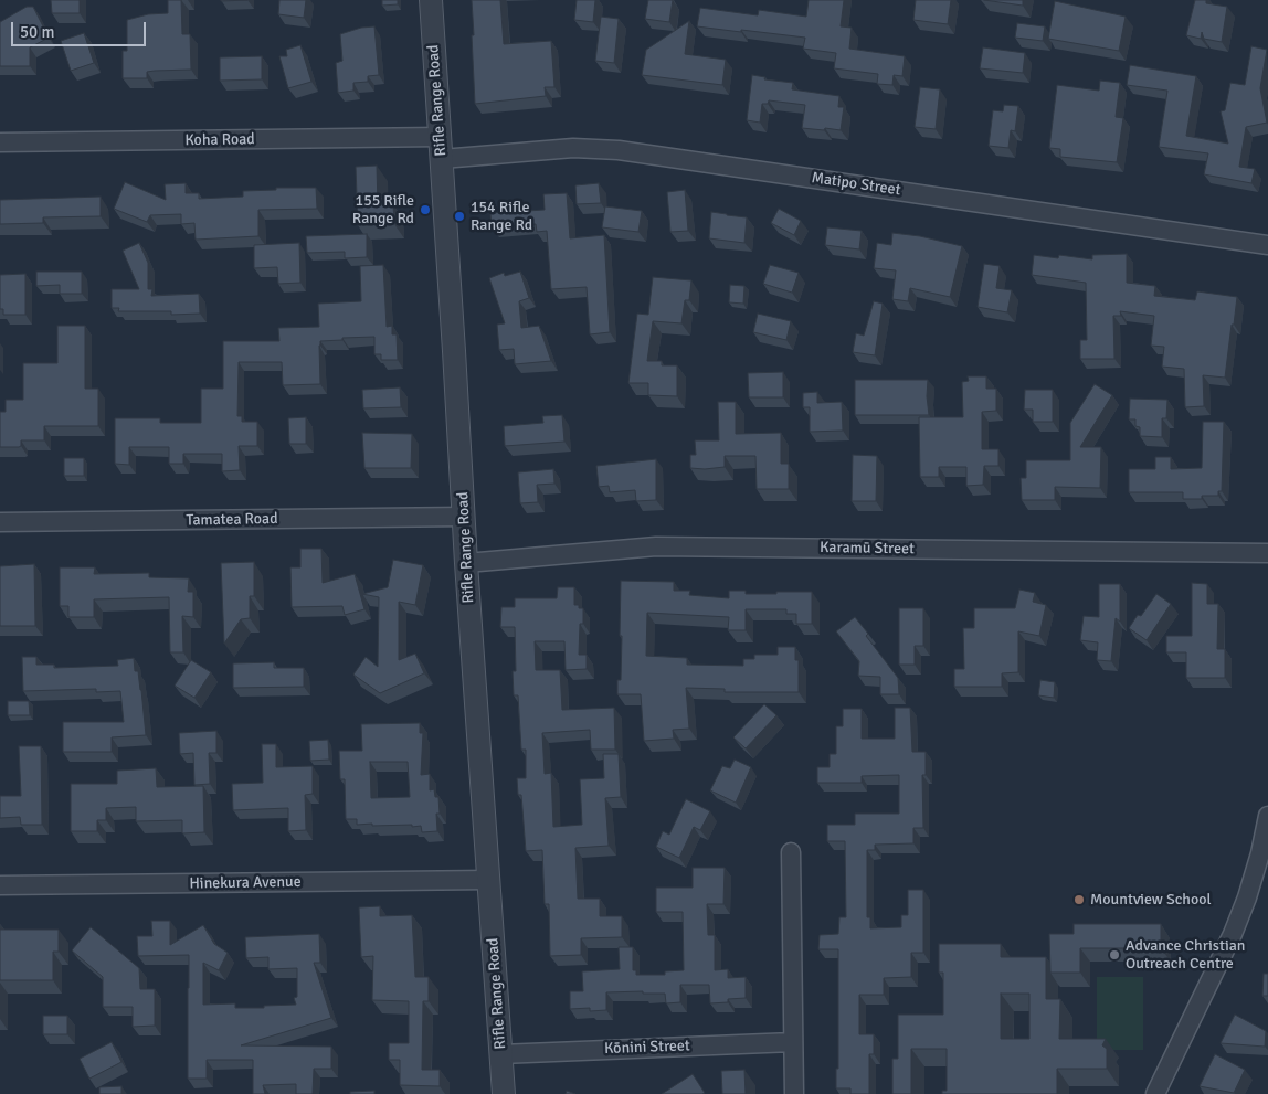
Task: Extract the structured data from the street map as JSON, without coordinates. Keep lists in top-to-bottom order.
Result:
{
  "streets": {
    "street": [
      "Rifle Range Road",
      "Koha Road",
      "Matipo Street",
      "Tamatea Road",
      "Karamū Street",
      "Hinekura Avenue",
      "Kōnini Street"
    ]
  },
  "crossings": [
    ["Rifle Range Road", "Koha Road"],
    ["Rifle Range Road", "Matipo Street"],
    ["Rifle Range Road", "Tamatea Road"],
    ["Rifle Range Road", "Karamū Street"],
    ["Rifle Range Road", "Hinekura Avenue"],
    ["Rifle Range Road", "Kōnini Street"]
  ],
  "places": [
    "155 Rifle Range Rd",
    "154 Rifle Range Rd",
    "Mountview School",
    "Advance Christian Outreach Centre"
  ],
  "scale_bar": "50 m"
}
